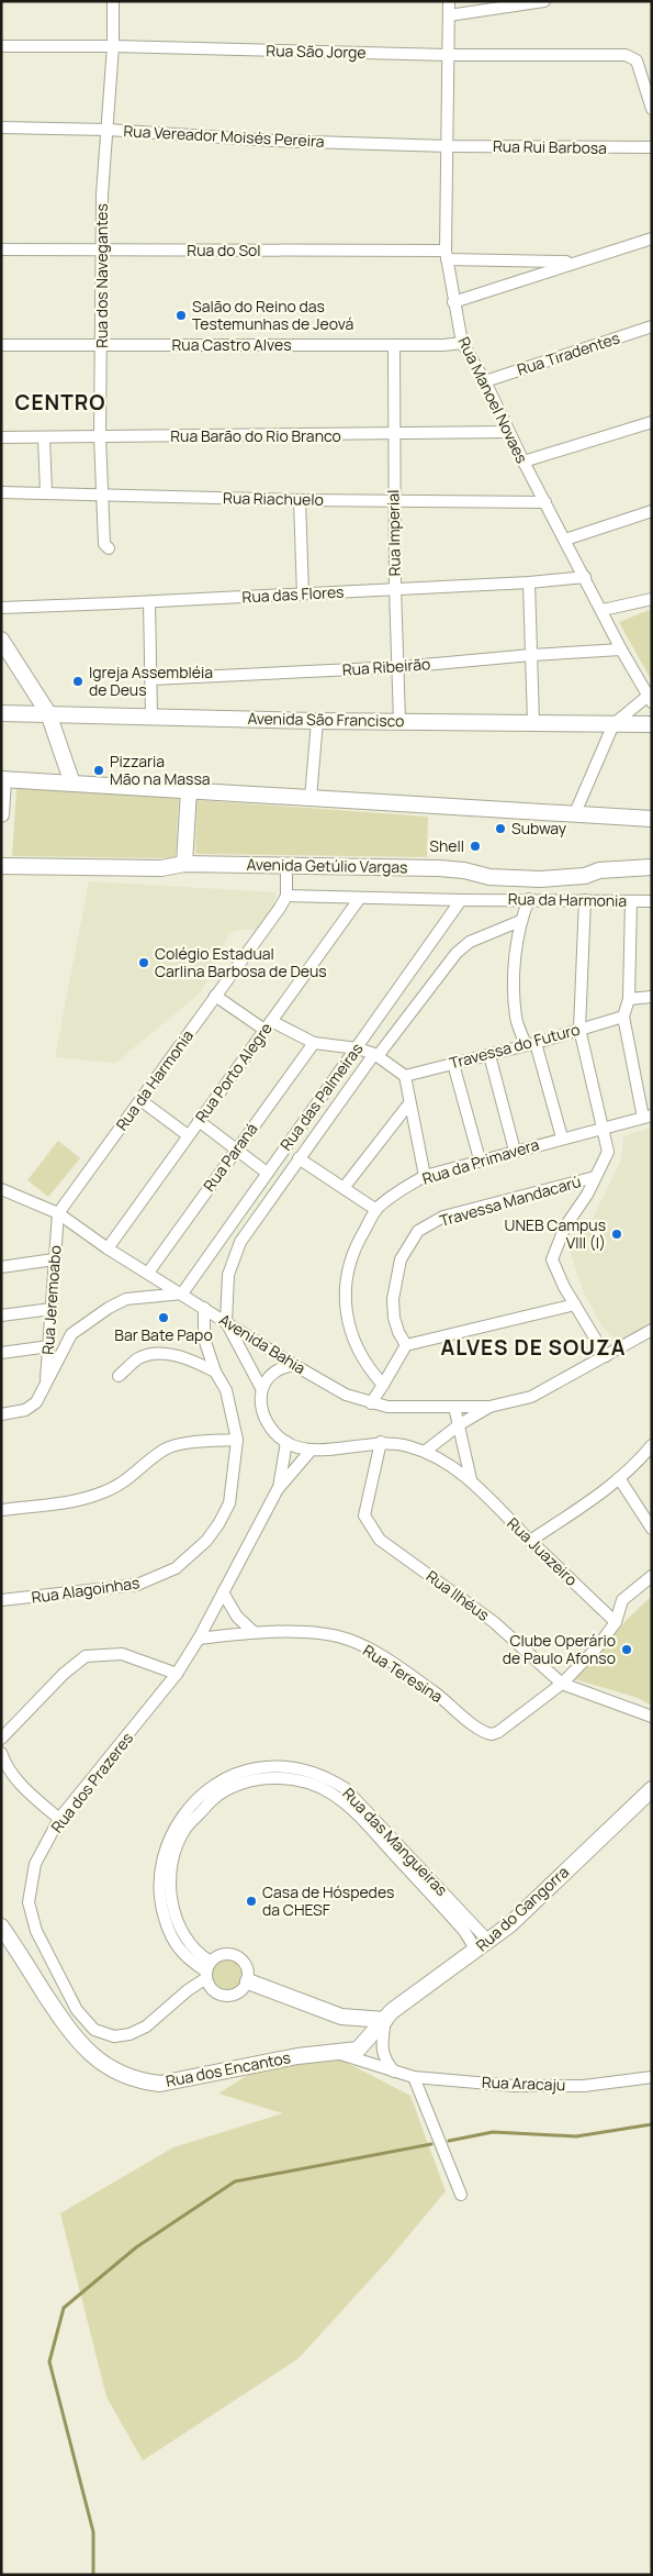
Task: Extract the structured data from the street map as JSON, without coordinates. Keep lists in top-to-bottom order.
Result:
{
  "streets": {
    "street": [
      "Rua São Jorge",
      "Rua Vereador Moisés Pereira",
      "Rua Rui Barbosa",
      "Rua do Sol",
      "Rua dos Navegantes",
      "Rua Castro Alves",
      "Rua Tiradentes",
      "Rua Manoel Novaes",
      "Rua Barão do Rio Branco",
      "Rua Riachuelo",
      "Rua Imperial",
      "Rua das Flores",
      "Rua Ribeirão",
      "Avenida São Francisco",
      "Avenida Getúlio Vargas",
      "Rua da Harmonia",
      "Travessa do Futuro",
      "Rua Porto Alegre",
      "Rua das Palmeiras",
      "Rua Paraná",
      "Rua da Primavera",
      "Travessa Mandacarú",
      "Rua Jeremoabo",
      "Avenida Bahia",
      "Rua Juazeiro",
      "Rua Alagoinhas",
      "Rua Ilhéus",
      "Rua Teresina",
      "Rua dos Prazeres",
      "Rua das Mangueiras",
      "Rua do Gangorra",
      "Rua dos Encantos",
      "Rua Aracaju"
    ]
  },
  "crossings": [
    ["Rua São Jorge", "Rua dos Navegantes"],
    ["Rua São Jorge", "Rua Manoel Novaes"],
    ["Rua Vereador Moisés Pereira", "Rua Rui Barbosa"],
    ["Rua Vereador Moisés Pereira", "Rua dos Navegantes"],
    ["Rua Vereador Moisés Pereira", "Rua Manoel Novaes"],
    ["Rua Rui Barbosa", "Rua Manoel Novaes"],
    ["Rua do Sol", "Rua dos Navegantes"],
    ["Rua do Sol", "Rua Manoel Novaes"],
    ["Rua dos Navegantes", "Rua Castro Alves"],
    ["Rua dos Navegantes", "Rua Barão do Rio Branco"],
    ["Rua dos Navegantes", "Rua Riachuelo"],
    ["Rua Castro Alves", "Rua Manoel Novaes"],
    ["Rua Castro Alves", "Rua Imperial"],
    ["Rua Tiradentes", "Rua Manoel Novaes"],
    ["Rua Manoel Novaes", "Rua Barão do Rio Branco"],
    ["Rua Manoel Novaes", "Rua Riachuelo"],
    ["Rua Manoel Novaes", "Rua das Flores"],
    ["Rua Manoel Novaes", "Rua Ribeirão"],
    ["Rua Barão do Rio Branco", "Rua Imperial"],
    ["Rua Riachuelo", "Rua Imperial"],
    ["Rua Imperial", "Rua das Flores"],
    ["Rua Imperial", "Rua Ribeirão"],
    ["Rua Imperial", "Avenida São Francisco"],
    ["Rua da Harmonia", "Rua Porto Alegre"],
    ["Rua da Harmonia", "Rua das Palmeiras"],
    ["Rua da Harmonia", "Rua Jeremoabo"],
    ["Rua da Harmonia", "Avenida Bahia"],
    ["Rua Porto Alegre", "Avenida Bahia"],
    ["Rua das Palmeiras", "Avenida Bahia"],
    ["Rua Paraná", "Avenida Bahia"],
    ["Rua Jeremoabo", "Avenida Bahia"],
    ["Avenida Bahia", "Rua Juazeiro"],
    ["Avenida Bahia", "Rua Alagoinhas"],
    ["Rua Juazeiro", "Rua Ilhéus"],
    ["Rua Juazeiro", "Rua dos Prazeres"],
    ["Rua Ilhéus", "Rua Teresina"],
    ["Rua Teresina", "Rua dos Prazeres"],
    ["Rua dos Prazeres", "Rua das Mangueiras"],
    ["Rua das Mangueiras", "Rua do Gangorra"],
    ["Rua do Gangorra", "Rua dos Encantos"],
    ["Rua dos Encantos", "Rua Aracaju"]
  ],
  "districts": ["CENTRO", "ALVES DE SOUZA"],
  "places": [
    "Salão do Reino das Testemunhas de Jeová",
    "Igreja Assembléia de Deus",
    "Pizzaria Mão na Massa",
    "Subway",
    "Shell",
    "Colégio Estadual Carlina Barbosa de Deus",
    "UNEB Campus VIII (I)",
    "Bar Bate Papo",
    "Clube Operário de Paulo Afonso",
    "Casa de Hóspedes da CHESF"
  ]
}
